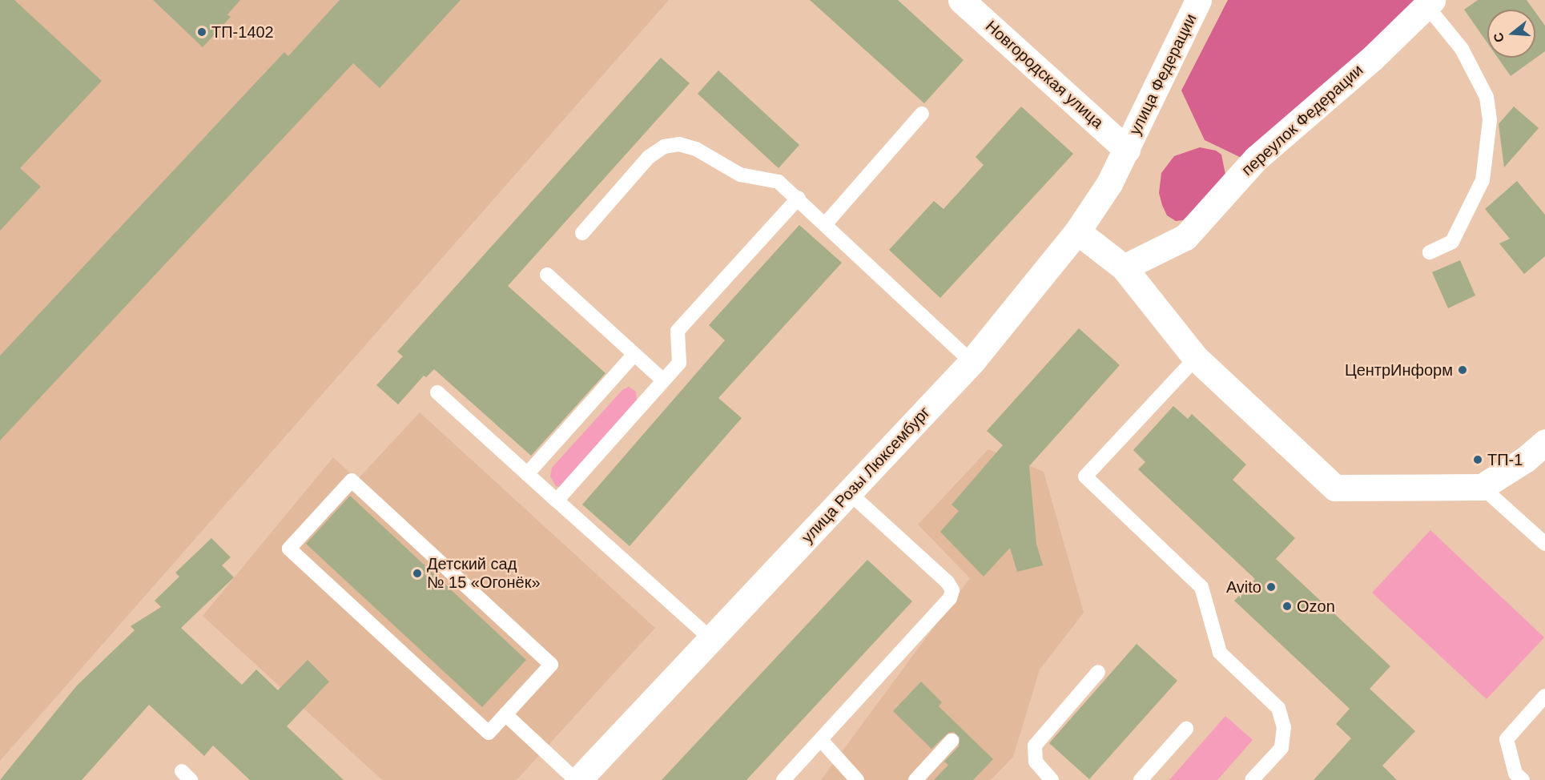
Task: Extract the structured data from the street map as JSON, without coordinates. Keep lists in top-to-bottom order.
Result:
{
  "streets": {
    "street": [
      "Новгородская улица",
      "улица Федерации",
      "переулок Федерации",
      "улица Розы Люксембург"
    ]
  },
  "crossings": [
    ["Новгородская улица", "улица Федерации"],
    ["Новгородская улица", "улица Розы Люксембург"],
    ["улица Федерации", "улица Розы Люксембург"]
  ],
  "places": [
    "ТП-1402",
    "ЦентрИнформ",
    "ТП-1",
    "Детский сад № 15 «Огонёк»",
    "Avito",
    "Ozon"
  ],
  "north": "left"
}
